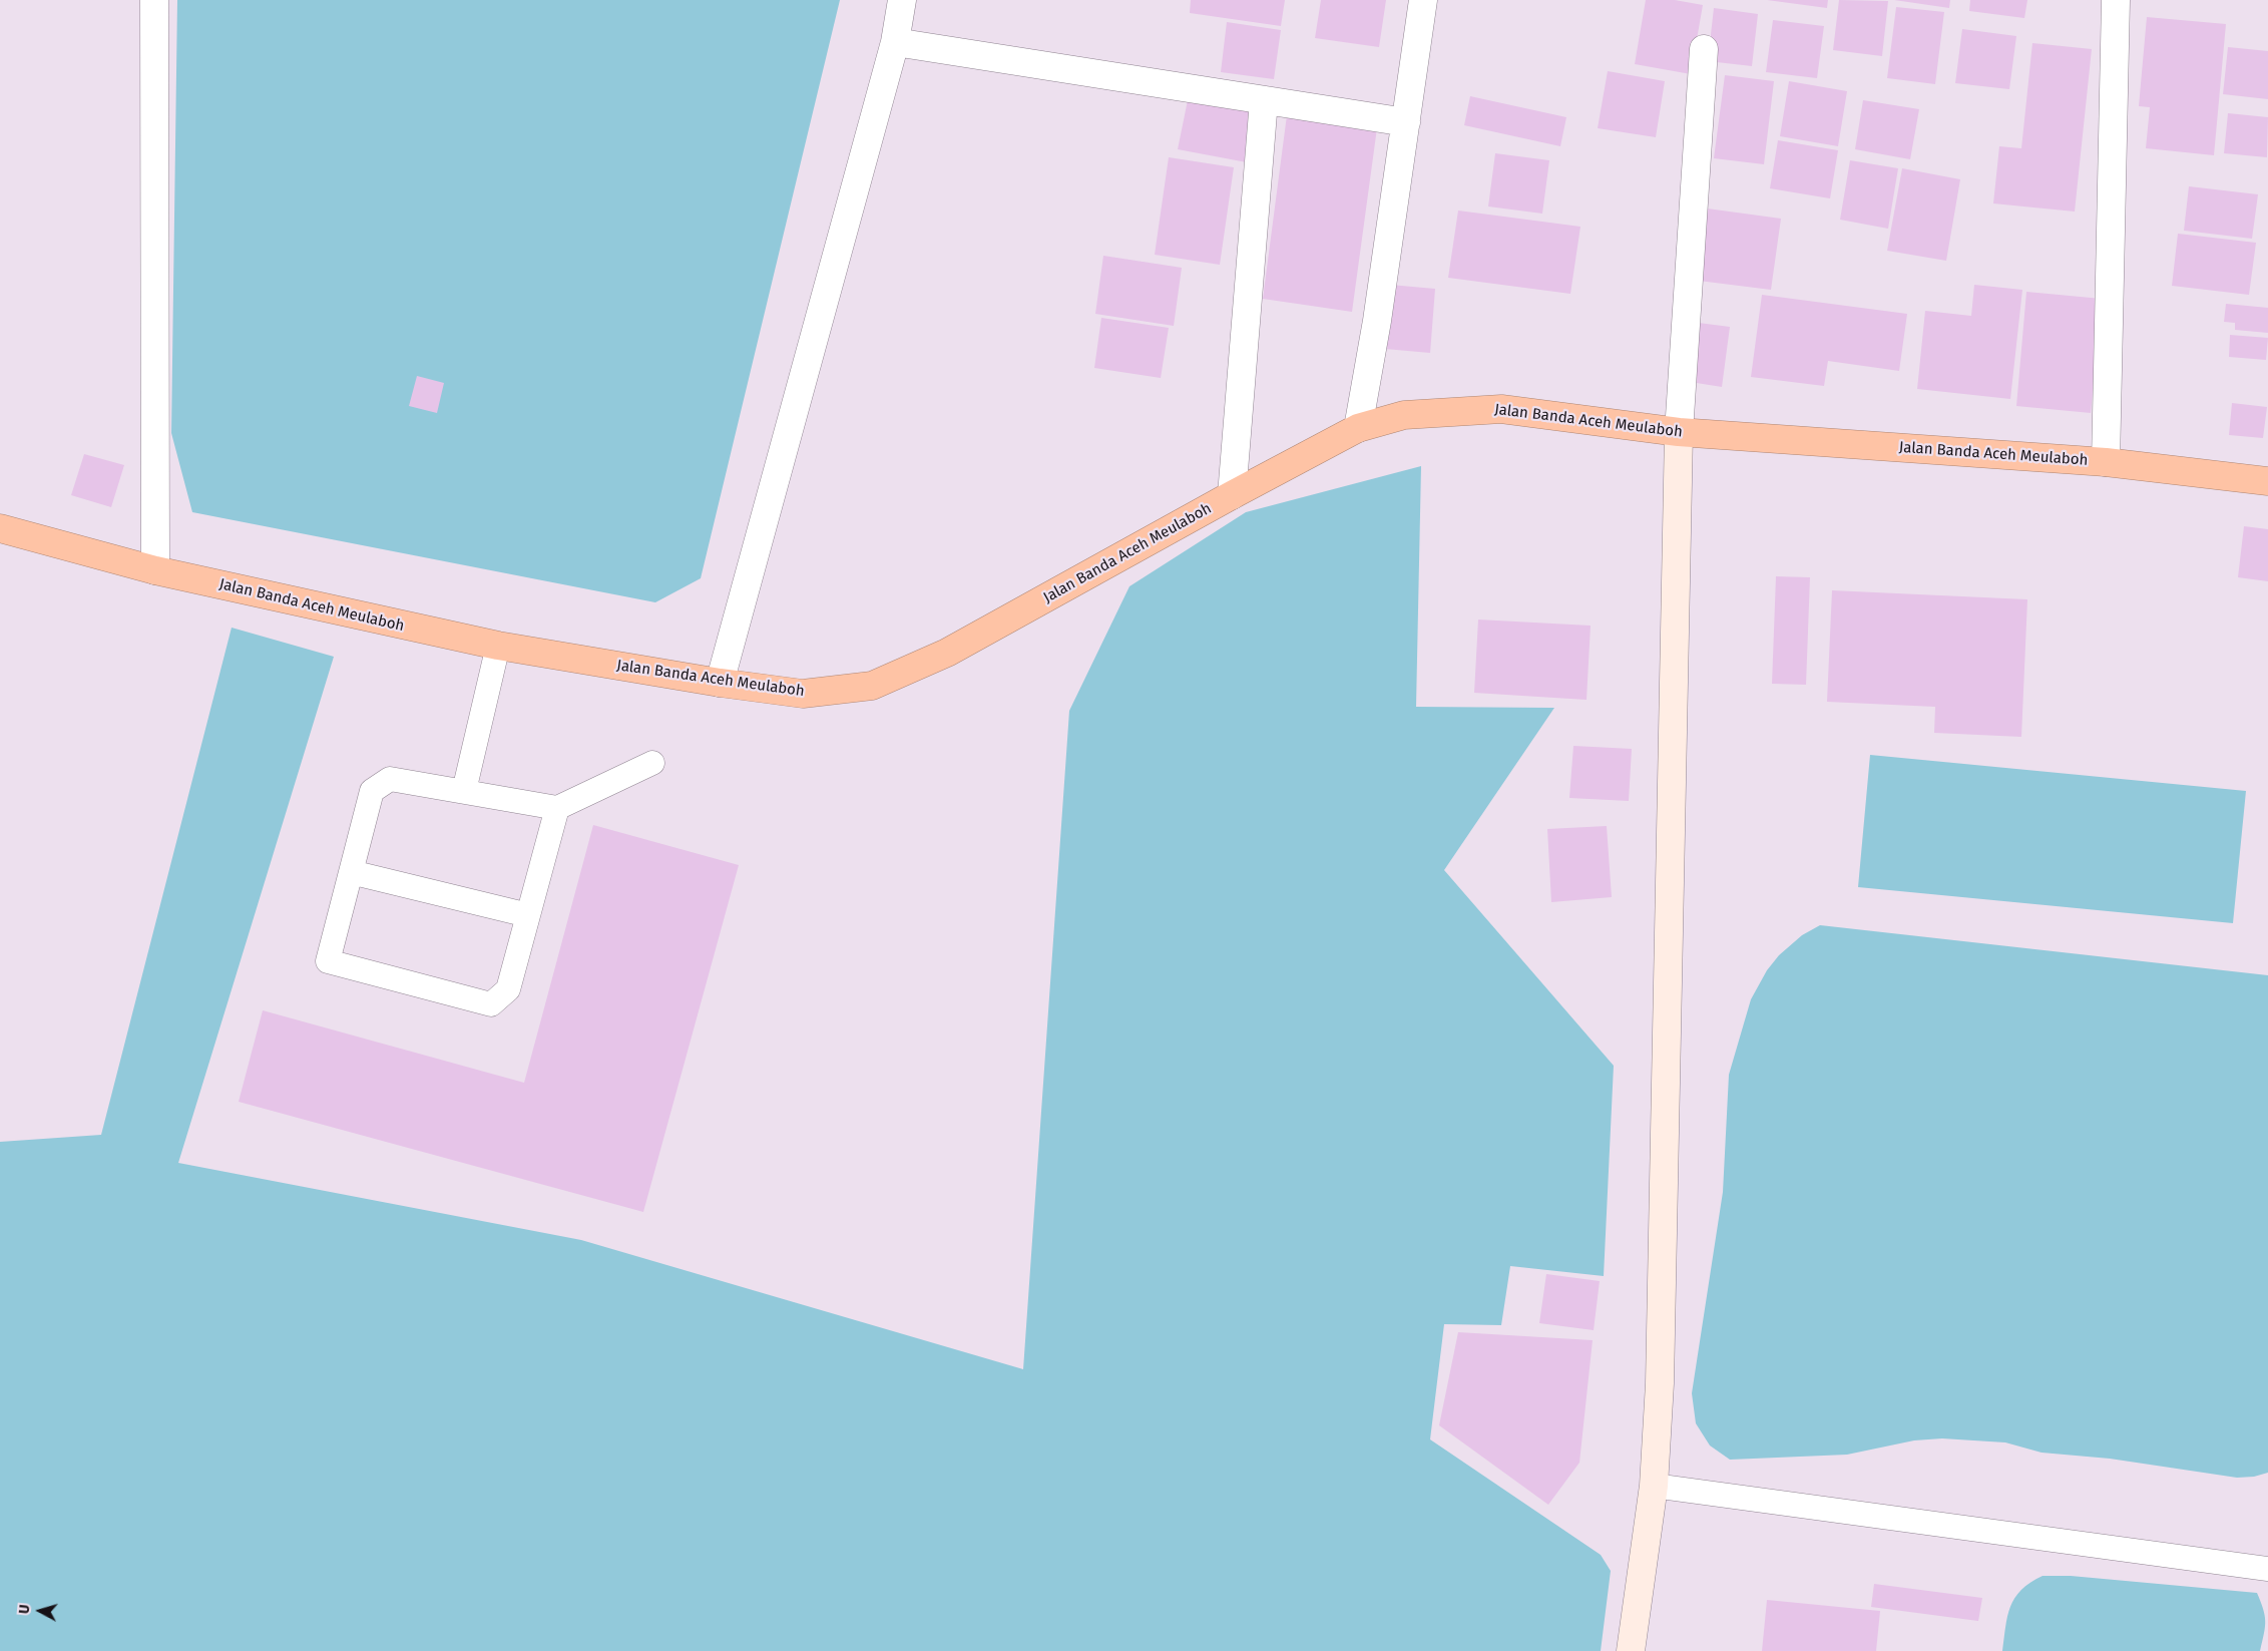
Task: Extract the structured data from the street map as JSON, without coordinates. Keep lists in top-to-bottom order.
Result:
{
  "streets": {
    "highway": ["Jalan Banda Aceh Meulaboh"]
  },
  "north": "left"
}
